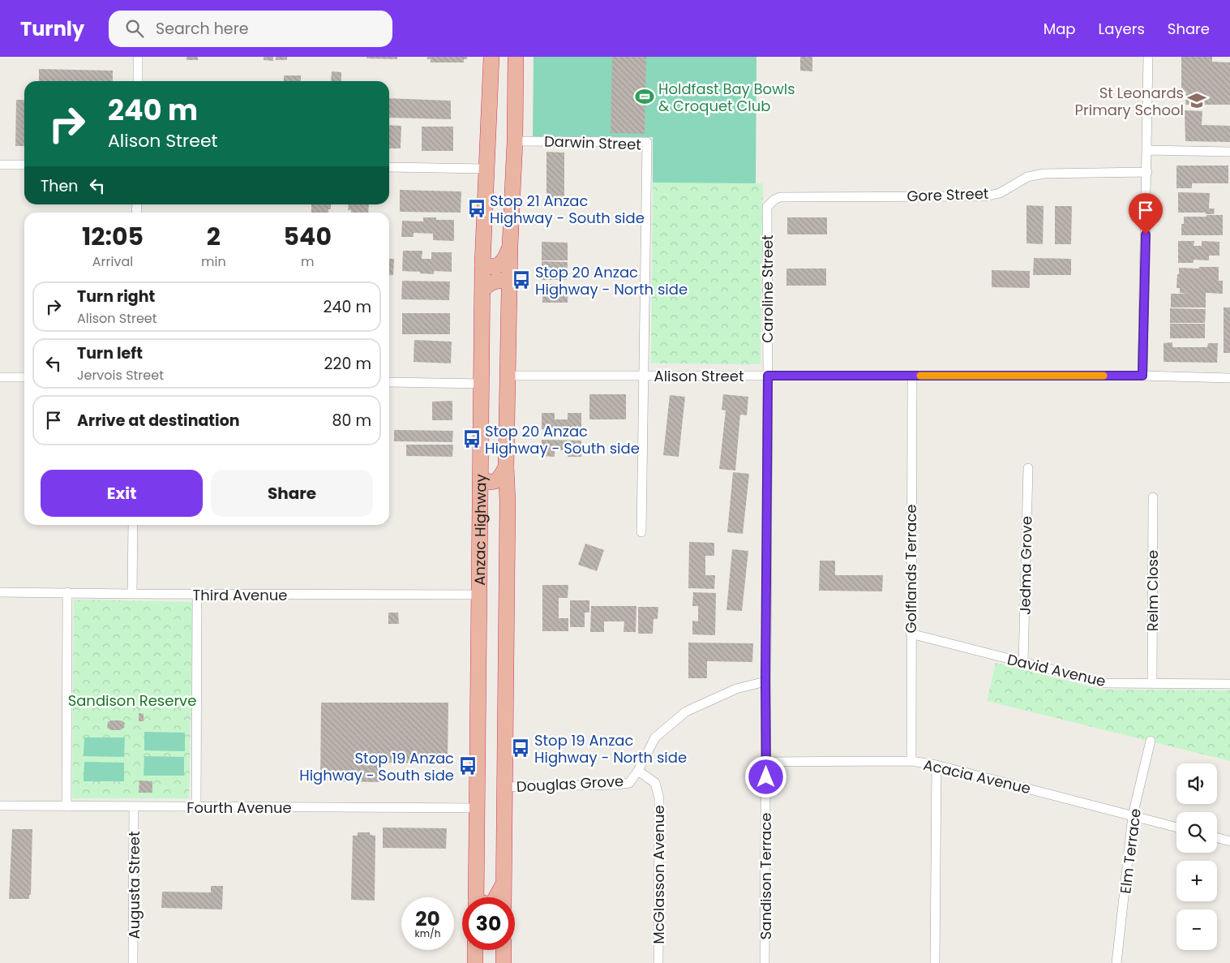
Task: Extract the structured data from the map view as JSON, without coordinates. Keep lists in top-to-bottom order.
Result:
{
  "streets": {
    "highway": ["Anzac Highway"],
    "street": [
      "Darwin Street",
      "Gore Street",
      "Caroline Street",
      "Alison Street",
      "Jedma Grove",
      "Golflands Terrace",
      "Relm Close",
      "Third Avenue",
      "David Avenue",
      "Acacia Avenue",
      "Douglas Grove",
      "Fourth Avenue",
      "Elm Terrace",
      "McGlasson Avenue",
      "Sandison Terrace",
      "Augusta Street"
    ]
  },
  "crossings": [
    ["Darwin Street", "Alison Street"],
    ["Darwin Street", "Anzac Highway"],
    ["Gore Street", "Caroline Street"],
    ["Caroline Street", "Alison Street"],
    ["Caroline Street", "Sandison Terrace"],
    ["Alison Street", "Anzac Highway"],
    ["Alison Street", "Golflands Terrace"],
    ["Alison Street", "Sandison Terrace"],
    ["Anzac Highway", "Third Avenue"],
    ["Anzac Highway", "Douglas Grove"],
    ["Anzac Highway", "Fourth Avenue"],
    ["Jedma Grove", "David Avenue"],
    ["Golflands Terrace", "David Avenue"],
    ["Golflands Terrace", "Acacia Avenue"],
    ["Relm Close", "David Avenue"],
    ["Acacia Avenue", "Elm Terrace"],
    ["Acacia Avenue", "Sandison Terrace"],
    ["Douglas Grove", "McGlasson Avenue"],
    ["Douglas Grove", "Sandison Terrace"],
    ["Fourth Avenue", "Augusta Street"]
  ],
  "parks": ["Sandison Reserve"],
  "places": {
    "sports": ["Holdfast Bay Bowls & Croquet Club"],
    "school or university": ["St Leonards Primary School"],
    "bus stop": [
      "Stop 21 Anzac Highway - South side",
      "Stop 20 Anzac Highway - North side",
      "Stop 20 Anzac Highway - South side",
      "Stop 19 Anzac Highway - North side",
      "Stop 19 Anzac Highway - South side"
    ]
  },
  "page": {
    "header": "Turnly",
    "search": "Search here",
    "nav": ["Map", "Layers", "Share"],
    "turn": ["240 m", "Alison Street"],
    "then": "Then",
    "eta": [
      "12:05",
      "Arrival",
      "2",
      "min",
      "540",
      "m"
    ],
    "list": [
      {
        "name": "Turn right",
        "note": "Alison Street",
        "value": "240 m"
      },
      {
        "name": "Turn left",
        "note": "Jervois Street",
        "value": "220 m"
      },
      {
        "name": "Arrive at destination",
        "value": "80 m"
      }
    ],
    "buttons": ["Exit", "Share"],
    "map_buttons": ["+", "−"],
    "speed": "20 km/h",
    "limit": "30"
  }
}
